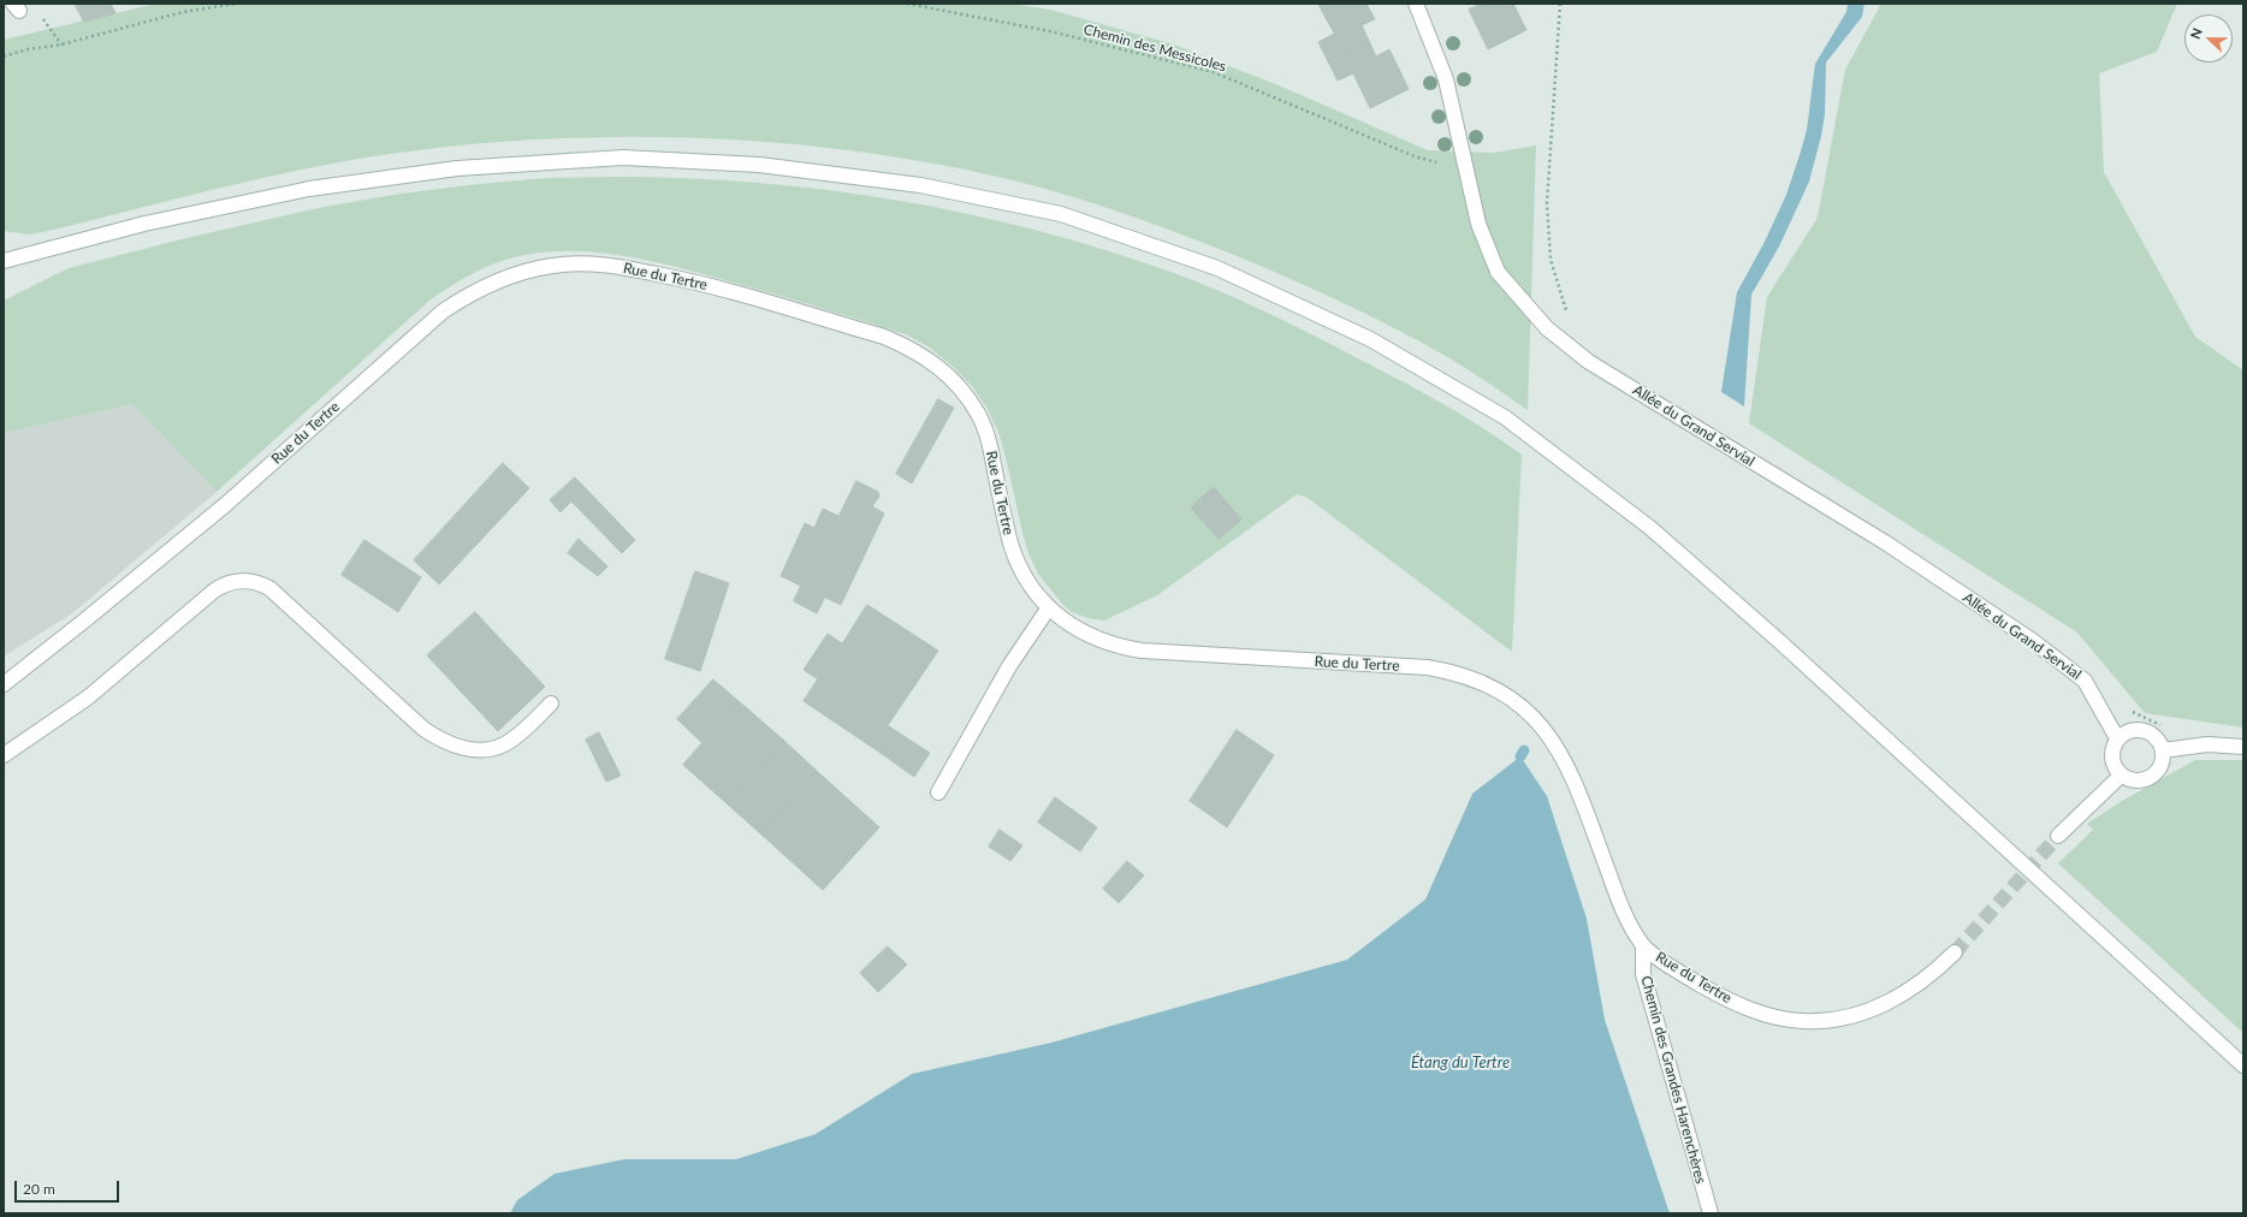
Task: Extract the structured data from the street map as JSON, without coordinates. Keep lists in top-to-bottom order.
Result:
{
  "streets": {
    "street": ["Rue du Tertre", "Allée du Grand Servial", "Chemin des Grandes Harenchères"],
    "path": ["Chemin des Messicoles"]
  },
  "crossings": [
    ["Rue du Tertre", "Chemin des Grandes Harenchères"]
  ],
  "water": ["Étang du Tertre"],
  "scale_bar": "20 m",
  "north": "left"
}
